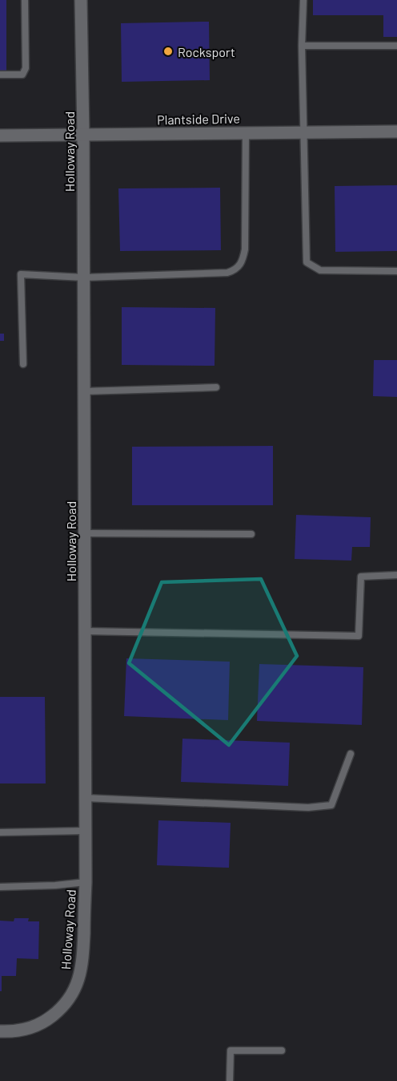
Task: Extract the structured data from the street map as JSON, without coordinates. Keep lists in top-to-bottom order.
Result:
{
  "streets": {
    "street": ["Plantside Drive", "Holloway Road"]
  },
  "crossings": [
    ["Plantside Drive", "Holloway Road"]
  ],
  "places": ["Rocksport"]
}
